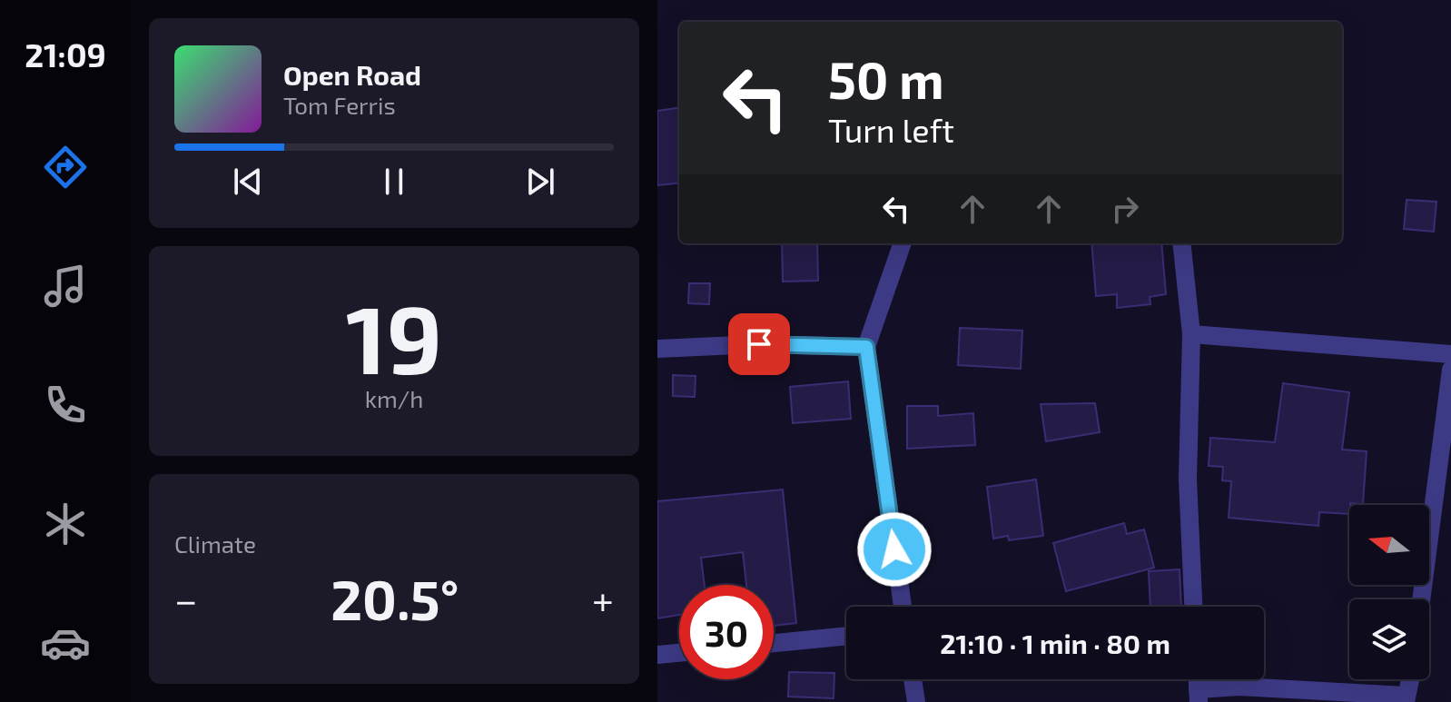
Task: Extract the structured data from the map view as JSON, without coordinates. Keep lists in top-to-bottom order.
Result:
{
  "north": "left",
  "page": {
    "tabs": "21:09",
    "turn": ["50 m", "Turn left"],
    "song": ["Open Road", "Tom Ferris"],
    "tile": [
      ["19", "km/h"],
      "Climate"
    ],
    "heat": ["−", "20.5°", "+"],
    "limit": "30",
    "trip": "21:10 · 1 min · 80 m"
  }
}
